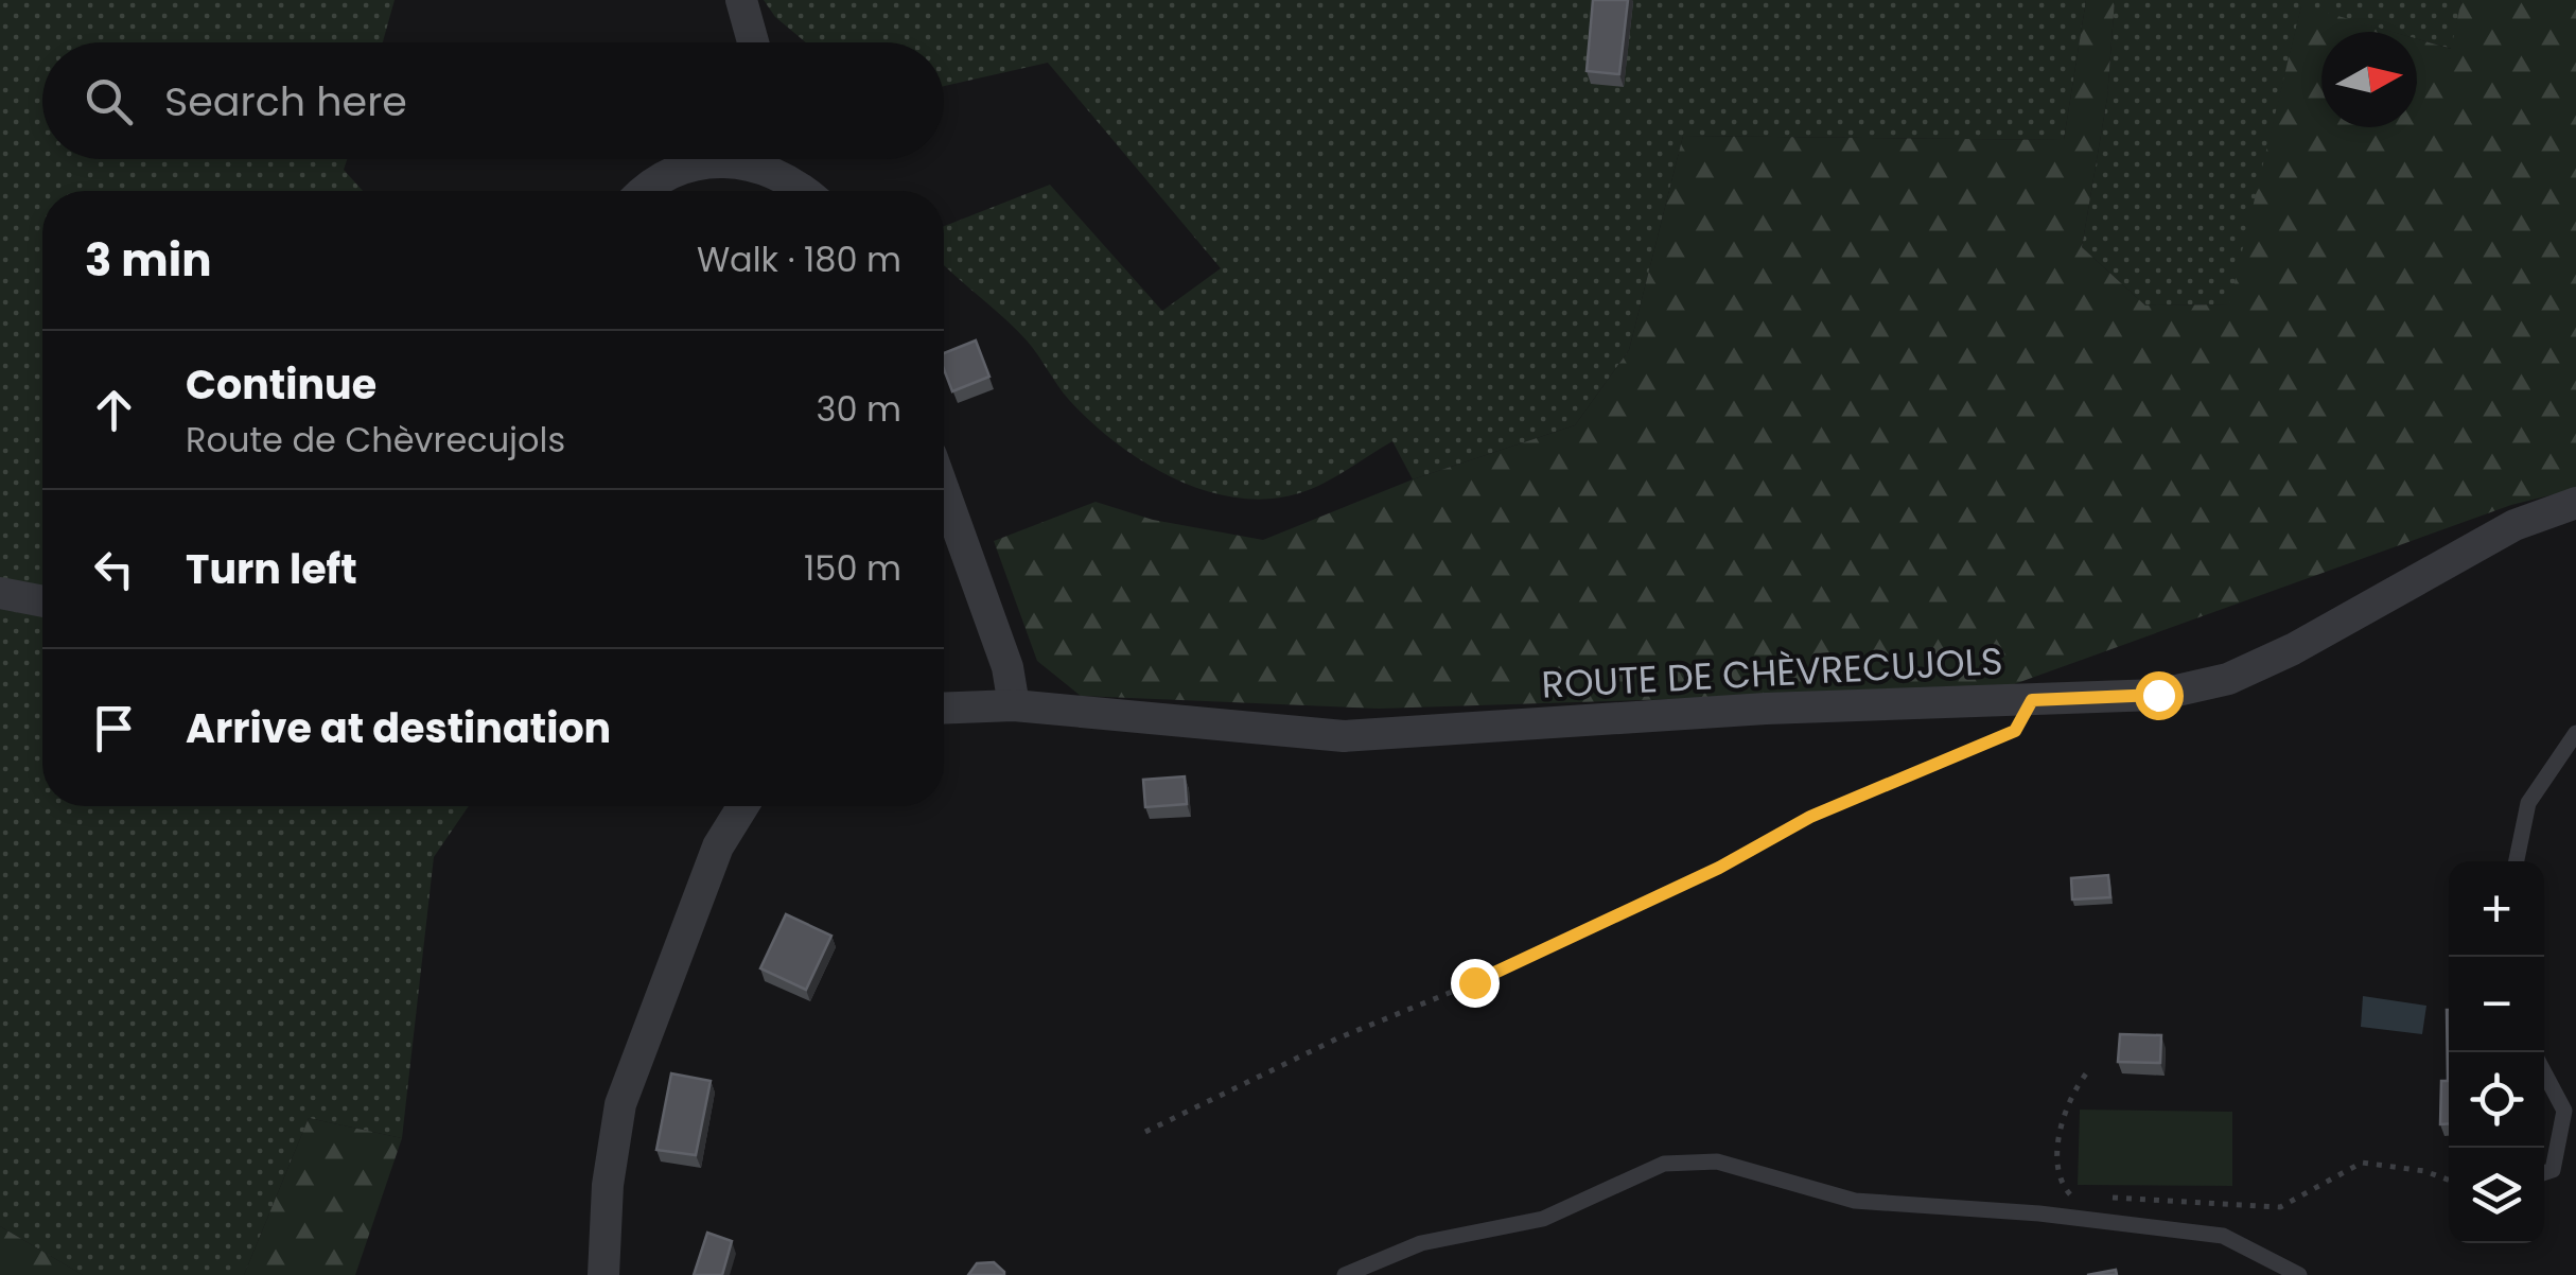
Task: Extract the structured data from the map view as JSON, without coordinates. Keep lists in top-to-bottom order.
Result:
{
  "streets": {
    "street": ["ROUTE DE CHÈVRECUJOLS"]
  },
  "north": "right",
  "page": {
    "search": "Search here",
    "heading": ["3 min", "Walk · 180 m"],
    "list": [
      ["Continue", "Route de Chèvrecujols", "30 m"],
      ["Turn left", "150 m"],
      "Arrive at destination"
    ],
    "map_buttons": ["+", "−"]
  }
}
